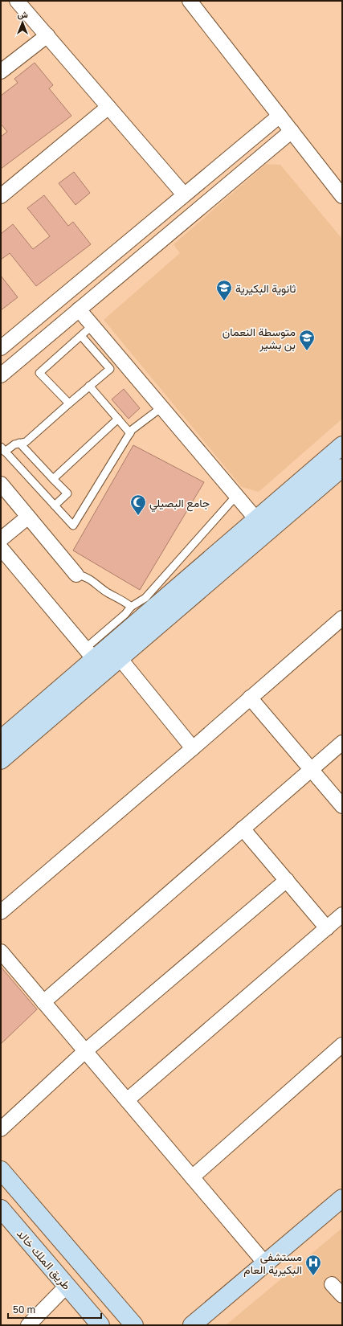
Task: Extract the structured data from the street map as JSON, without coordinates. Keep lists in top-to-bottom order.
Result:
{
  "streets": {
    "street": ["طريق الملك خالد"]
  },
  "places": {
    "school or university": ["ثانوية البكيرية", "متوسطة النعمان بن بشير"],
    "mosque": ["جامع البصيلي"],
    "hospital": ["مستشفى البكيرية العام"]
  },
  "scale_bar": "50 m",
  "north": "top"
}
